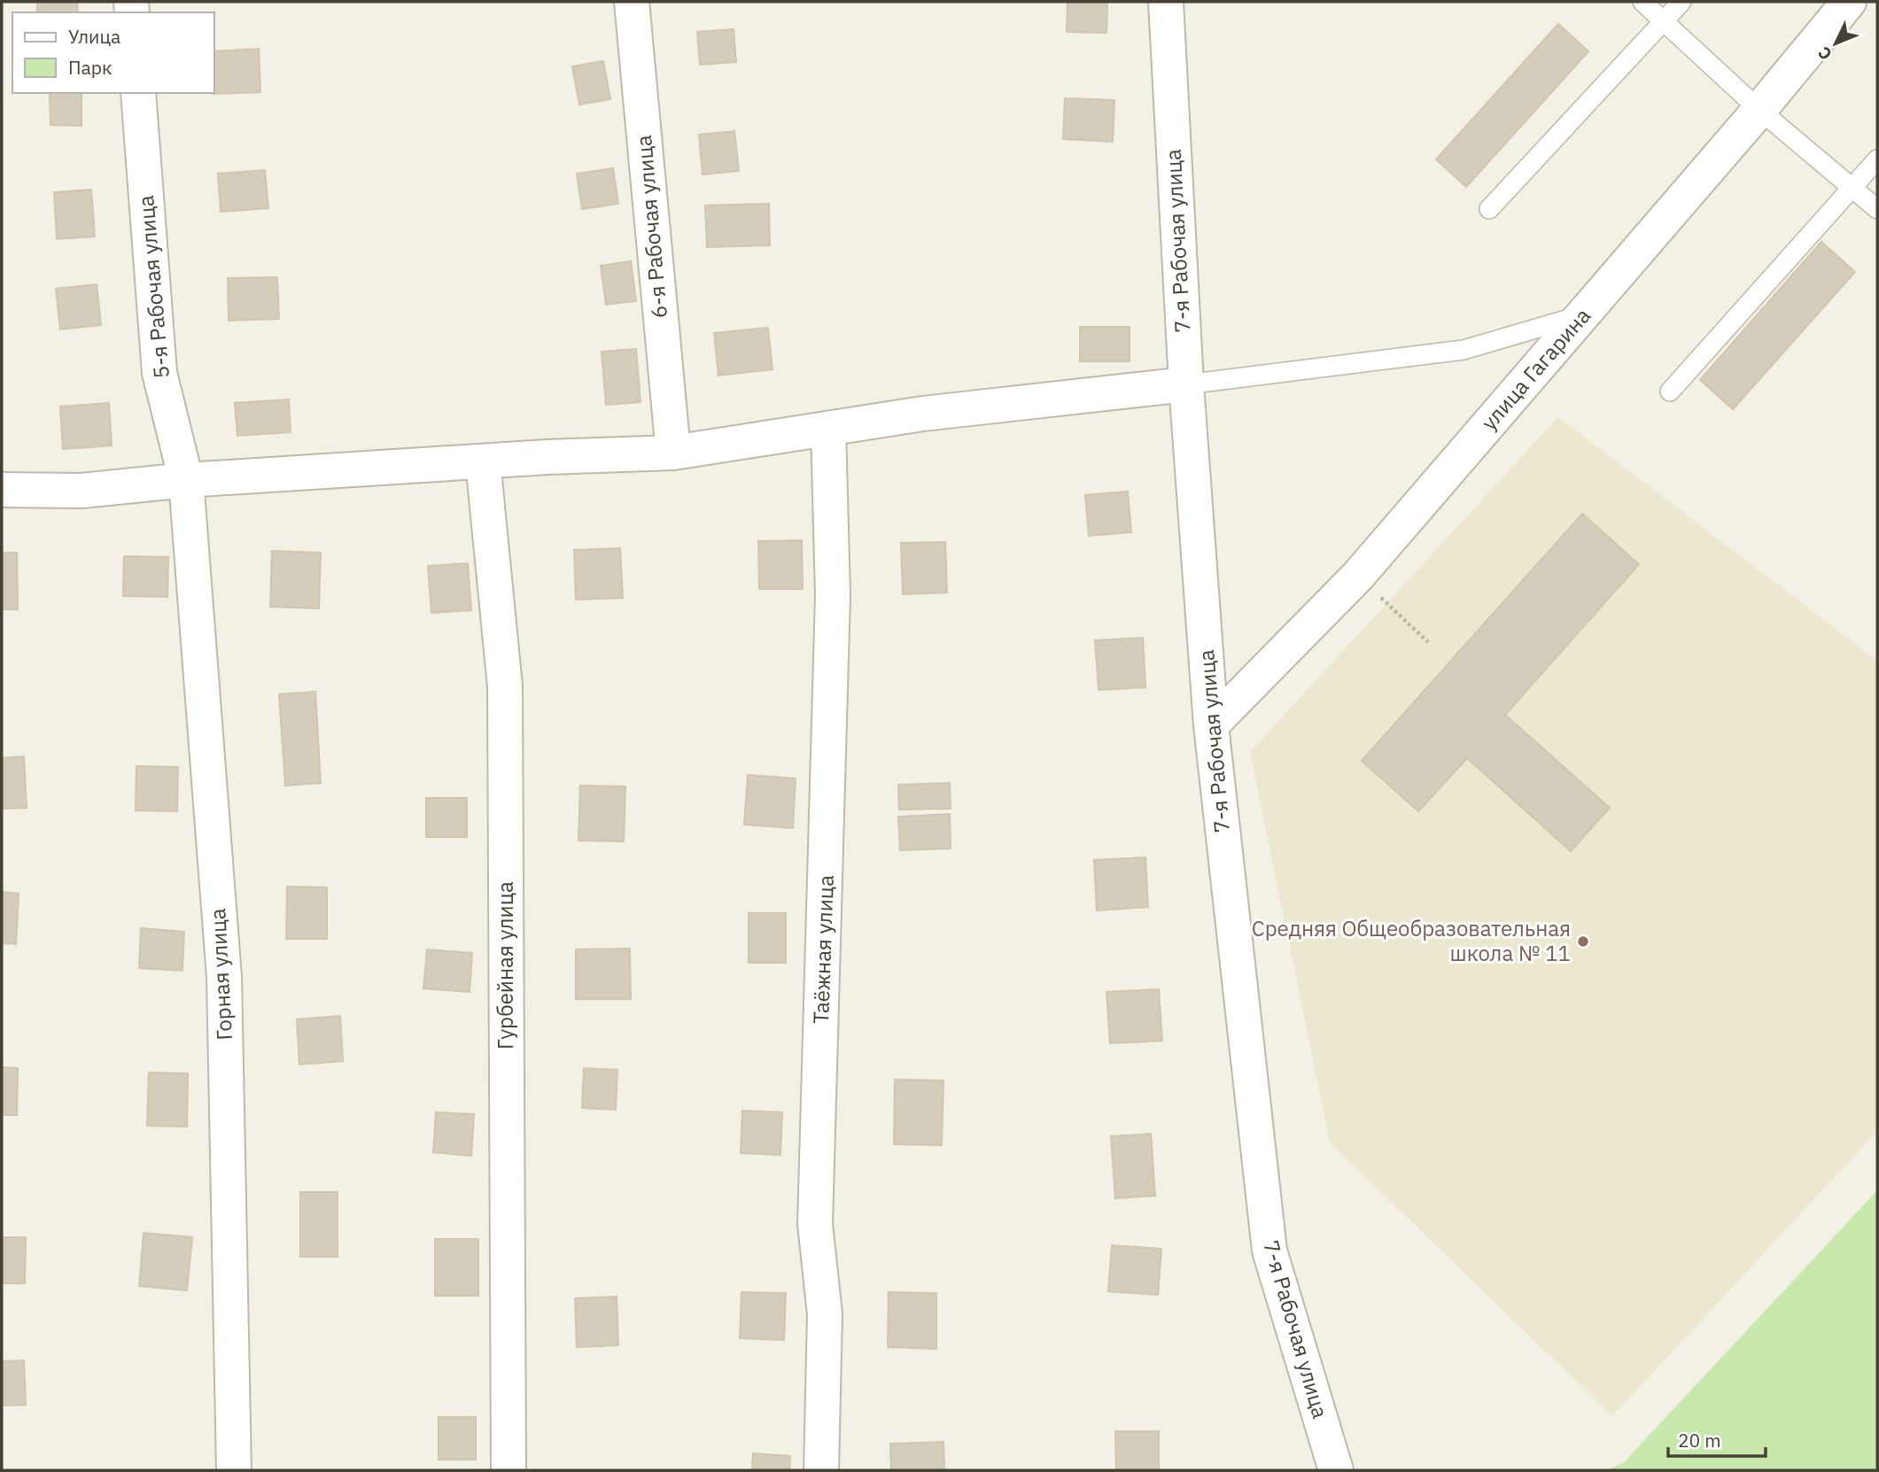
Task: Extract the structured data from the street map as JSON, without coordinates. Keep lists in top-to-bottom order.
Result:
{
  "streets": {
    "street": [
      "6-я Рабочая улица",
      "7-я Рабочая улица",
      "5-я Рабочая улица",
      "улица Гагарина",
      "Таёжная улица",
      "Гурбейная улица",
      "Горная улица"
    ]
  },
  "crossings": [
    ["7-я Рабочая улица", "улица Гагарина"],
    ["5-я Рабочая улица", "Горная улица"]
  ],
  "places": ["Средняя Общеобразовательная школа № 11"],
  "legend": ["Улица", "Парк"],
  "scale_bar": "20 m",
  "north": "bottom left"
}
